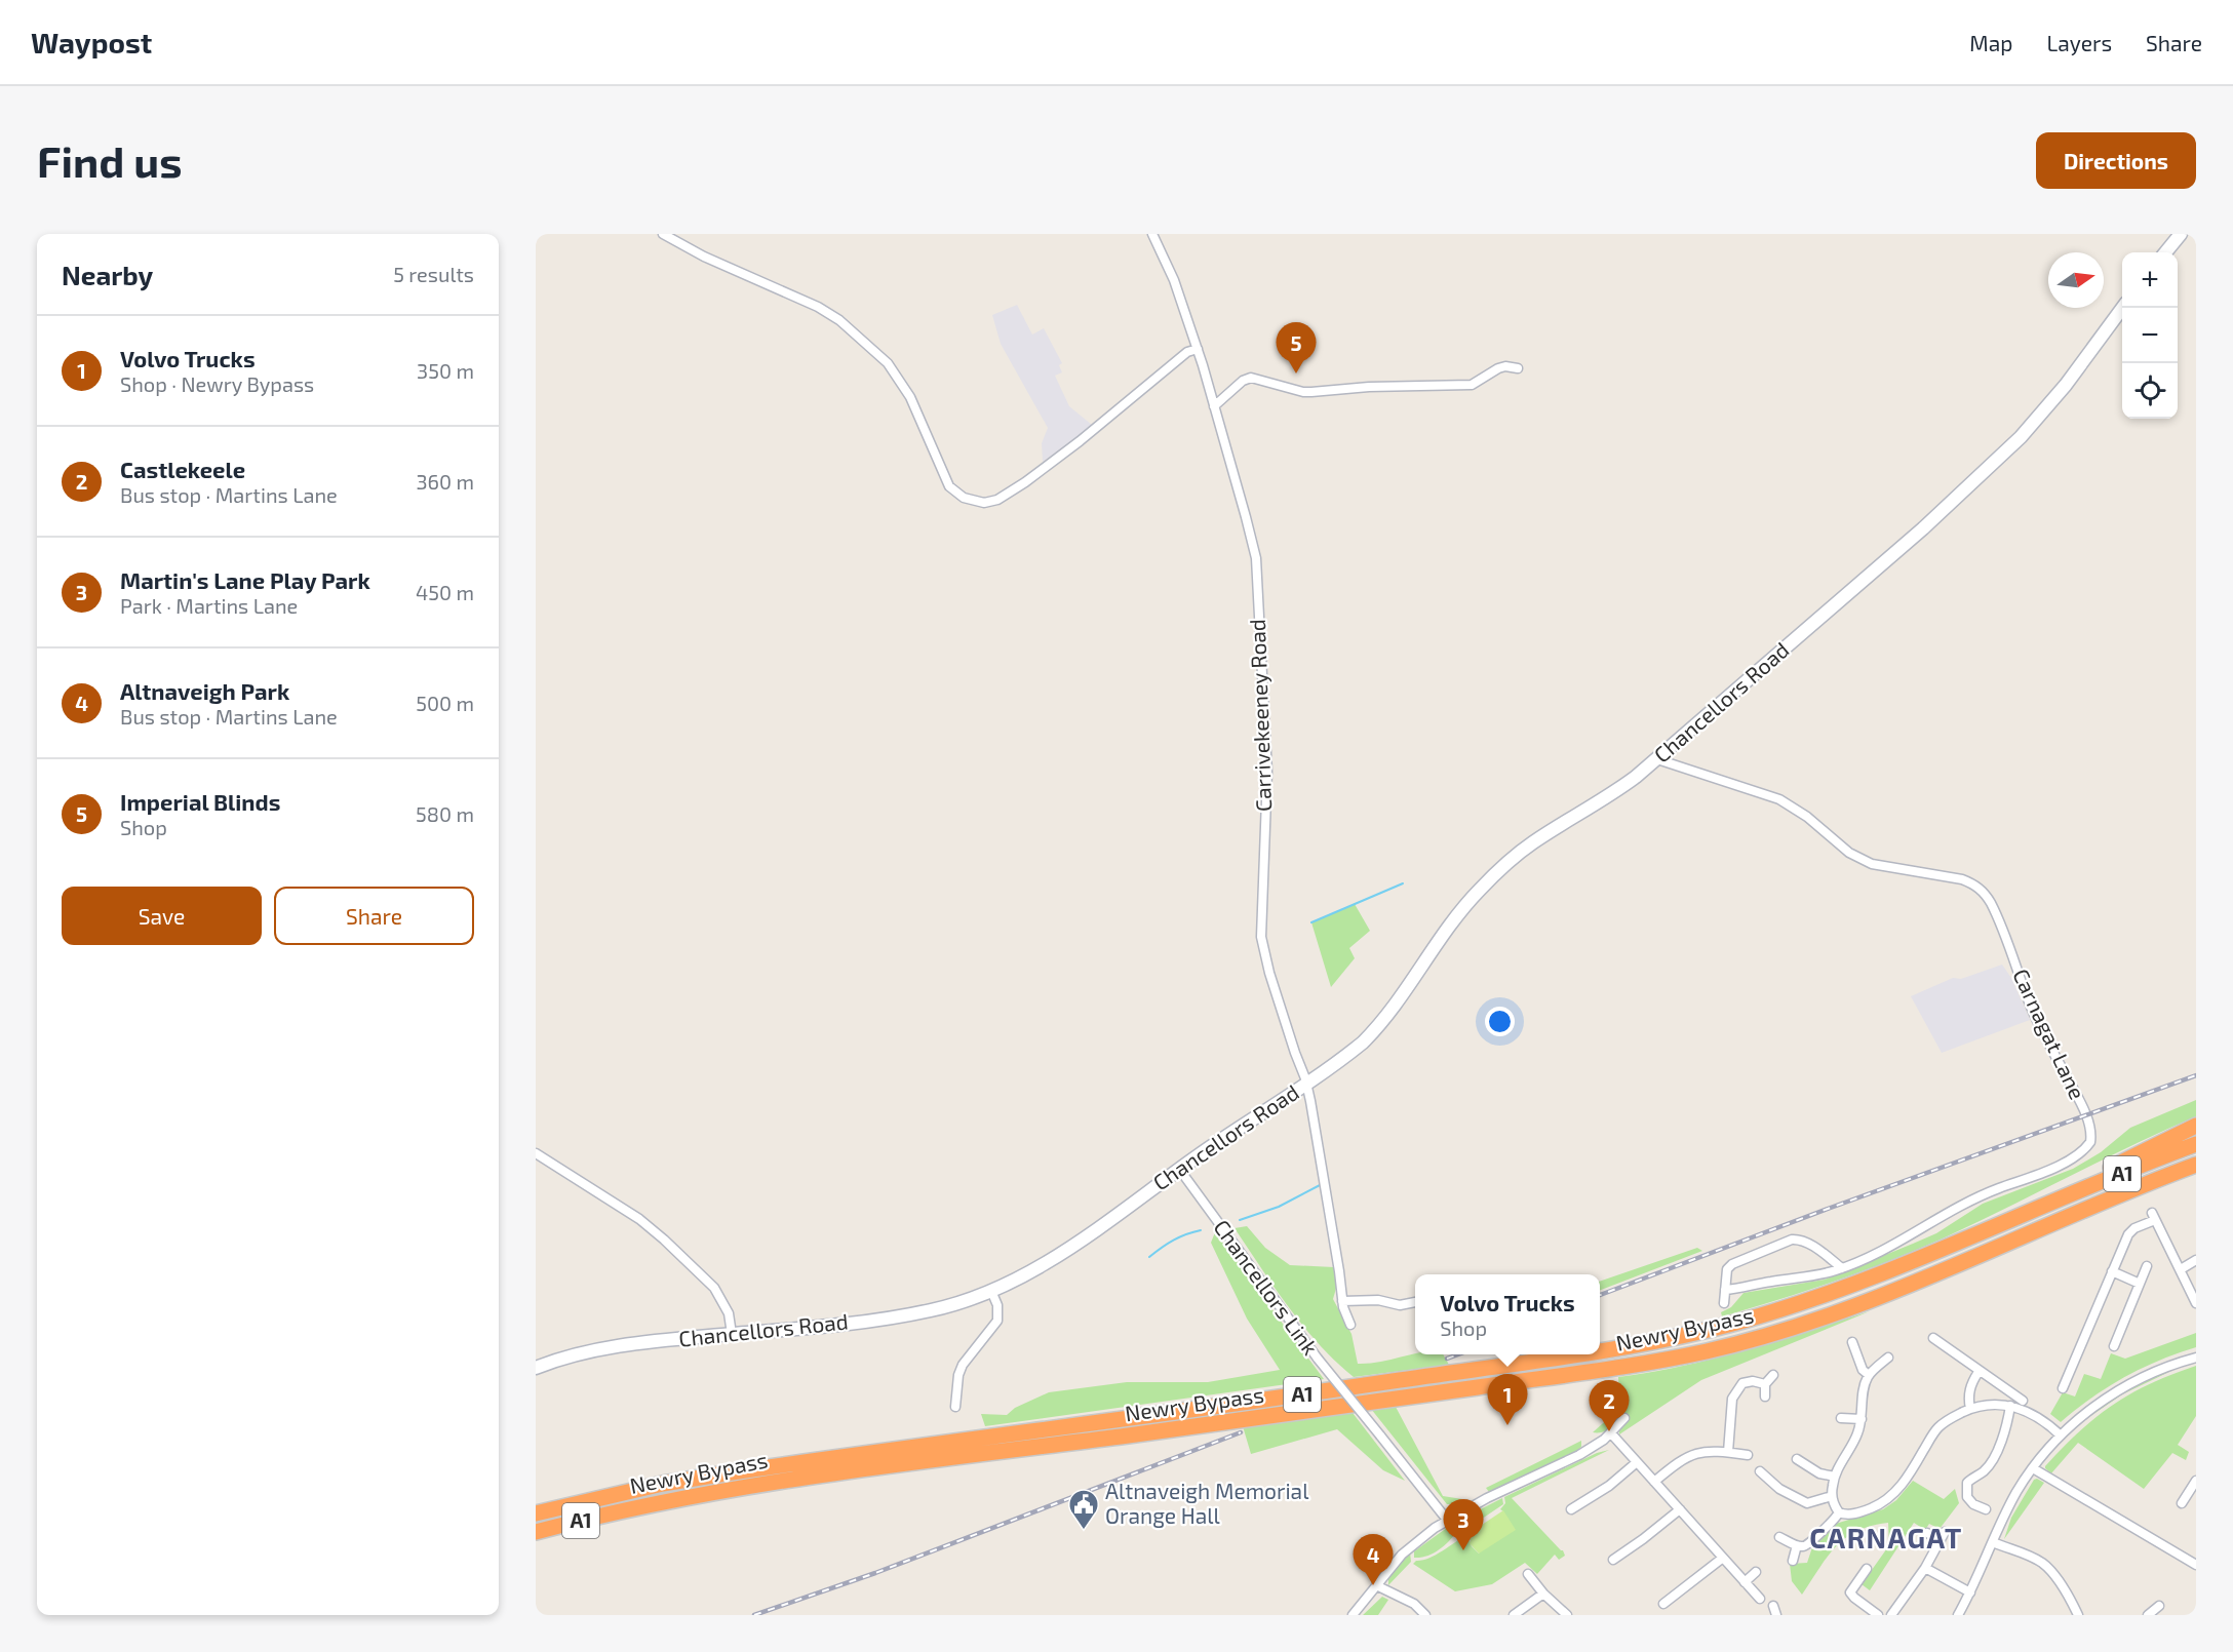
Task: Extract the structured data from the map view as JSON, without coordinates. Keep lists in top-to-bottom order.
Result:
{
  "streets": {
    "highway": ["A1", "Newry Bypass"],
    "street": [
      "Chancellors Road",
      "Carrivekeeney Road",
      "Carnagat Lane",
      "Chancellors Link"
    ]
  },
  "crossings": [
    ["Chancellors Road", "Carrivekeeney Road"],
    ["Chancellors Road", "Carnagat Lane"],
    ["Chancellors Road", "Chancellors Link"]
  ],
  "districts": ["CARNAGAT"],
  "places": {
    "public building": ["Altnaveigh Memorial Orange Hall"]
  },
  "north": "right",
  "page": {
    "header": "Waypost",
    "nav": ["Map", "Layers", "Share"],
    "buttons": [
      "Directions",
      ["Save", "Share"]
    ],
    "title": "Find us",
    "heading": ["Nearby", "5 results"],
    "map_buttons": ["+", "−"],
    "list": [
      {
        "mark": "1",
        "name": "Volvo Trucks",
        "note": "Shop · Newry Bypass",
        "value": "350 m"
      },
      {
        "mark": "2",
        "name": "Castlekeele",
        "note": "Bus stop · Martins Lane",
        "value": "360 m"
      },
      {
        "mark": "3",
        "name": "Martin's Lane Play Park",
        "note": "Park · Martins Lane",
        "value": "450 m"
      },
      {
        "mark": "4",
        "name": "Altnaveigh Park",
        "note": "Bus stop · Martins Lane",
        "value": "500 m"
      },
      {
        "mark": "5",
        "name": "Imperial Blinds",
        "note": "Shop",
        "value": "580 m"
      }
    ],
    "pins": [
      "5",
      "1",
      "2",
      "3",
      "4"
    ],
    "popup": ["Volvo Trucks", "Shop"]
  }
}
